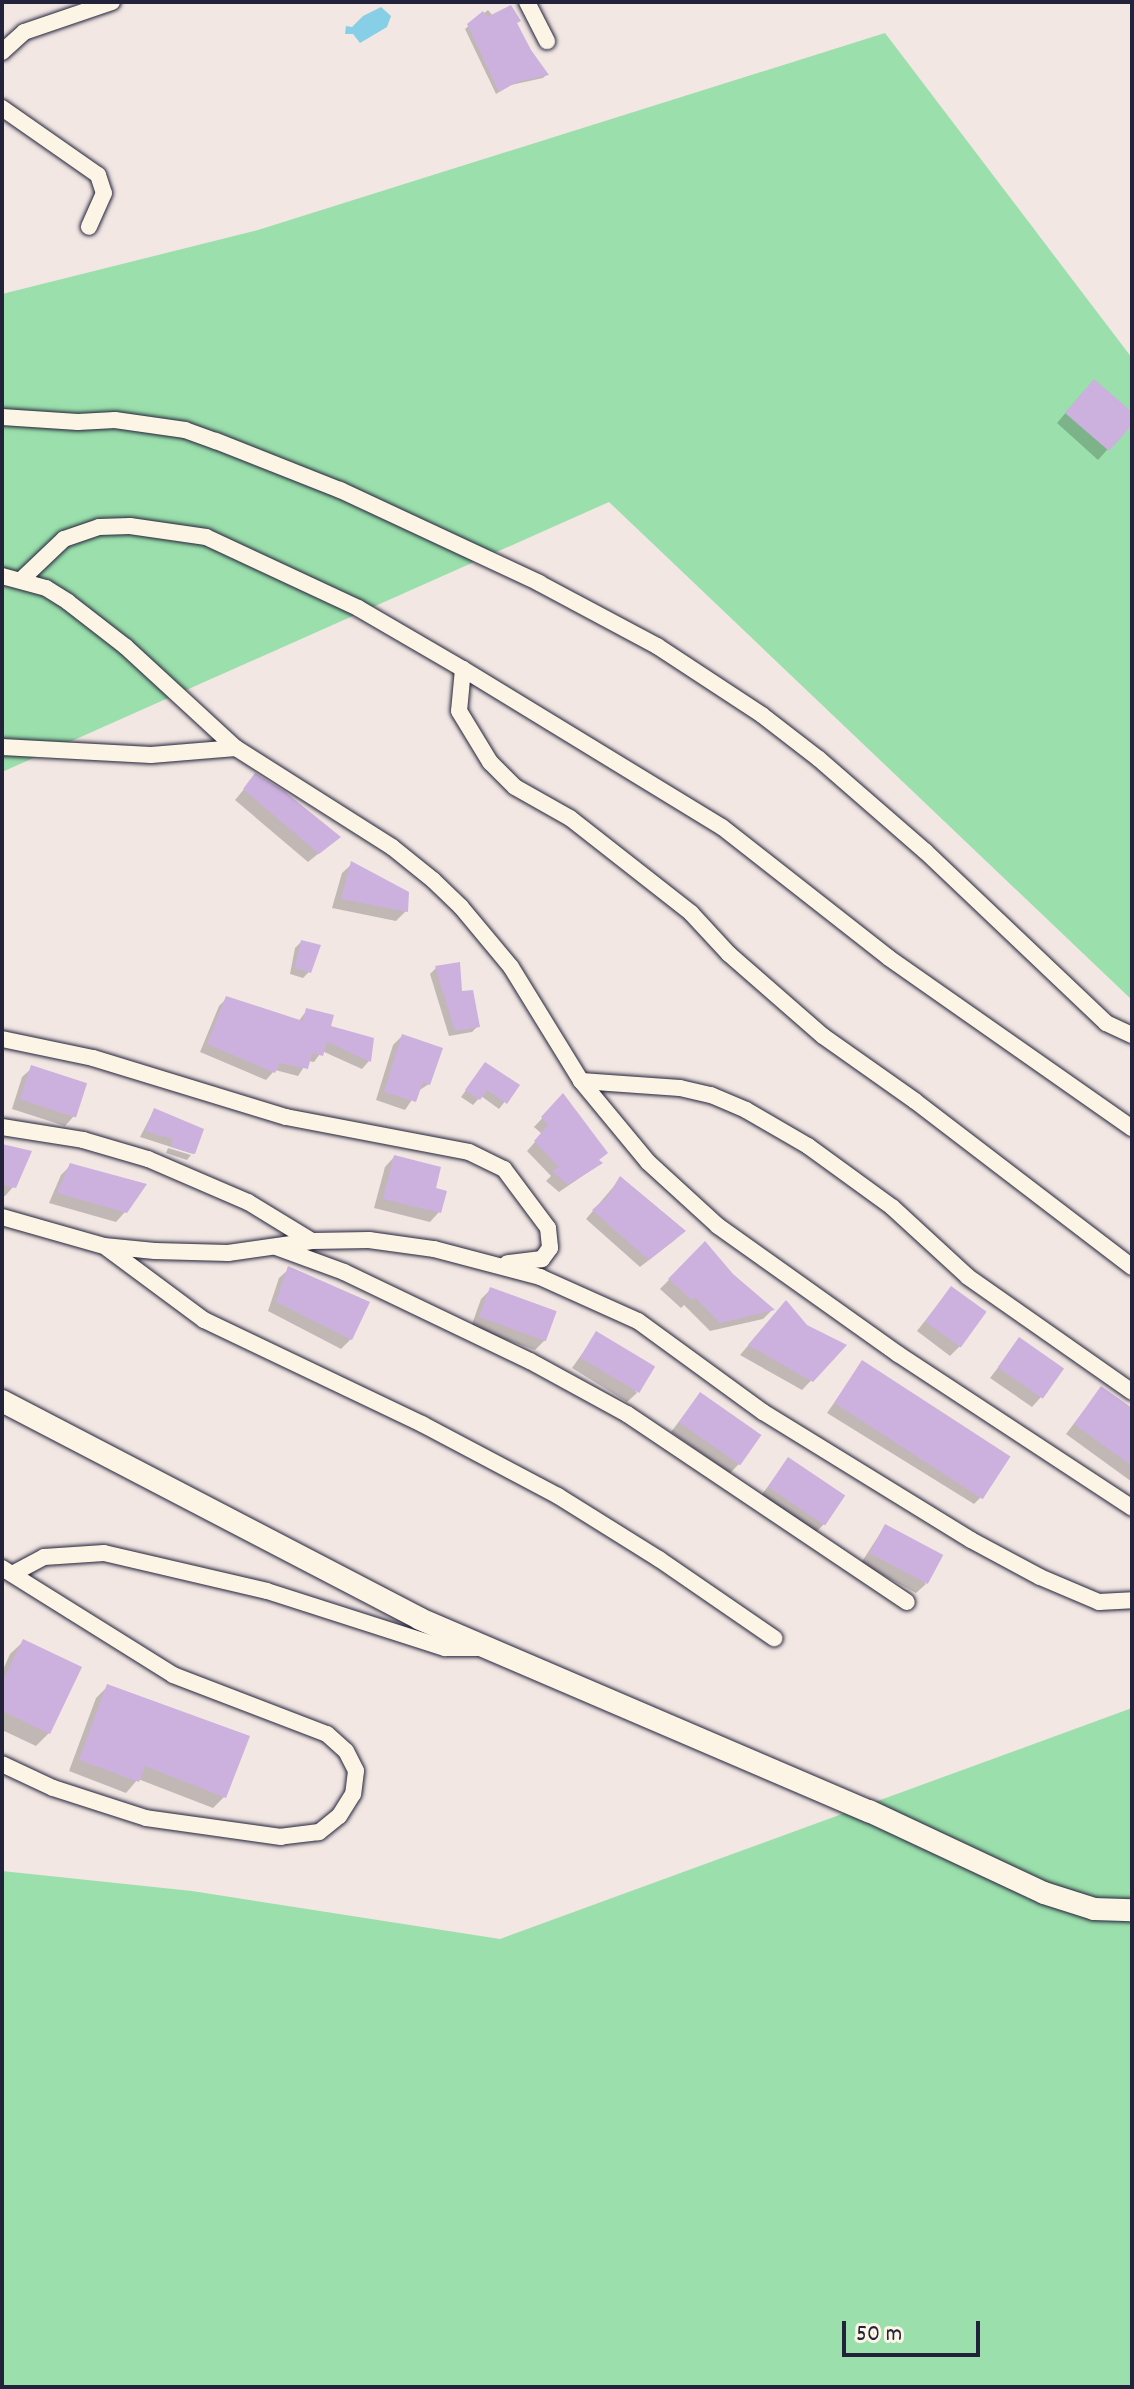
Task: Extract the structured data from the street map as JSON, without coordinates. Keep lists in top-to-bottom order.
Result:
{
  "scale_bar": "50 m"
}
